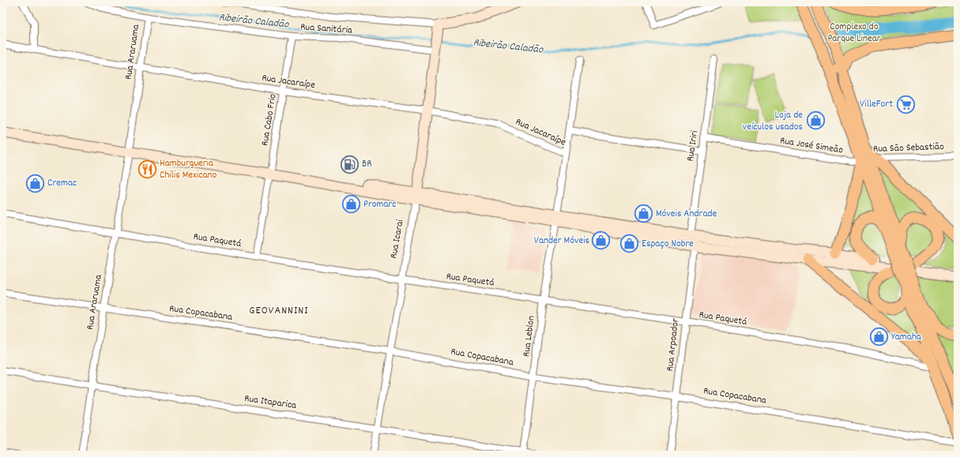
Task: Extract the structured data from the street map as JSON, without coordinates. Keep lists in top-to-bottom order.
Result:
{
  "streets": {
    "main road": ["Rua Icarai"],
    "street": [
      "Rua Sanitária",
      "Rua Araruama",
      "Rua Jacaraípe",
      "Rua Cabo Frio",
      "Rua Iriri",
      "Rua José Simeão",
      "Rua São Sebastião",
      "Rua Paquetá",
      "Rua Copacabana",
      "Rua Leblon",
      "Rua Arpoador",
      "Rua Itaparica"
    ]
  },
  "crossings": [
    ["Rua Sanitária", "Rua Araruama"],
    ["Rua Sanitária", "Rua Cabo Frio"],
    ["Rua Sanitária", "Rua Icarai"],
    ["Rua Araruama", "Rua Jacaraípe"],
    ["Rua Araruama", "Rua Paquetá"],
    ["Rua Araruama", "Rua Copacabana"],
    ["Rua Araruama", "Rua Itaparica"],
    ["Rua Jacaraípe", "Rua Cabo Frio"],
    ["Rua Jacaraípe", "Rua Icarai"],
    ["Rua Jacaraípe", "Rua Leblon"],
    ["Rua Cabo Frio", "Rua Paquetá"],
    ["Rua Iriri", "Rua José Simeão"],
    ["Rua Iriri", "Rua Arpoador"],
    ["Rua José Simeão", "Rua São Sebastião"],
    ["Rua Icarai", "Rua Paquetá"],
    ["Rua Icarai", "Rua Copacabana"],
    ["Rua Icarai", "Rua Itaparica"],
    ["Rua Paquetá", "Rua Leblon"],
    ["Rua Paquetá", "Rua Arpoador"],
    ["Rua Copacabana", "Rua Leblon"],
    ["Rua Copacabana", "Rua Arpoador"],
    ["Rua Leblon", "Rua Itaparica"]
  ],
  "districts": ["GEOVANNINI"],
  "water": ["Ribeirão Caladão"],
  "parks": ["Complexo do Parque Linear"],
  "places": {
    "supermarket": ["VilleFort"],
    "shop": [
      "Loja de veículos usados",
      "Cremac",
      "Promarc",
      "Móveis Andrade",
      "Vander Móveis",
      "Espaço Nobre",
      "Yamaha"
    ],
    "fuel station": ["BR"],
    "restaurant": ["Hamburgueria Chilis Mexicano"]
  }
}
